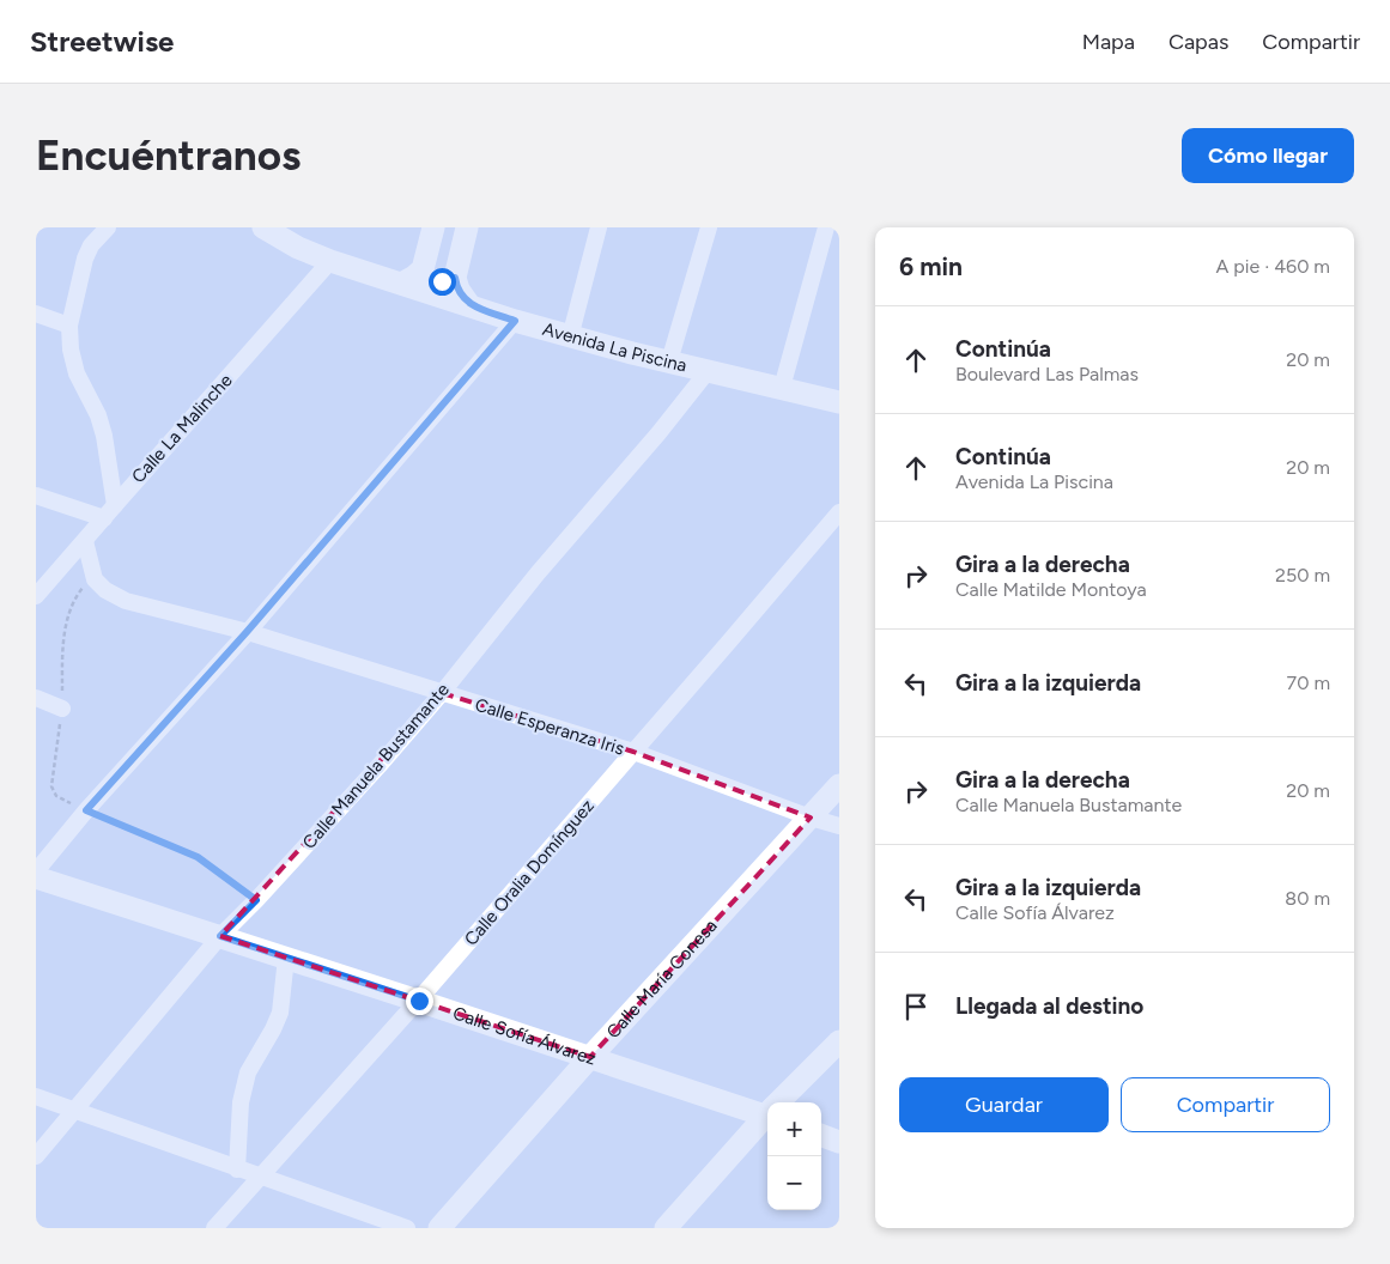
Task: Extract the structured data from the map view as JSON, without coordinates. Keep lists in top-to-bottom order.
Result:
{
  "streets": {
    "street": [
      "Avenida La Piscina",
      "Calle La Malinche",
      "Calle Esperanza Iris",
      "Calle Manuela Bustamante",
      "Calle Oralia Domínguez",
      "Calle María Conesa",
      "Calle Sofía Álvarez"
    ]
  },
  "crossings": [
    ["Avenida La Piscina", "Calle La Malinche"],
    ["Avenida La Piscina", "Calle Manuela Bustamante"],
    ["Calle Esperanza Iris", "Calle Manuela Bustamante"],
    ["Calle Esperanza Iris", "Calle Oralia Domínguez"],
    ["Calle Esperanza Iris", "Calle María Conesa"],
    ["Calle Manuela Bustamante", "Calle Sofía Álvarez"],
    ["Calle Oralia Domínguez", "Calle Sofía Álvarez"],
    ["Calle María Conesa", "Calle Sofía Álvarez"]
  ],
  "page": {
    "header": "Streetwise",
    "nav": ["Mapa", "Capas", "Compartir"],
    "buttons": [
      "Cómo llegar",
      ["Guardar", "Compartir"]
    ],
    "title": "Encuéntranos",
    "heading": ["6 min", "A pie · 460 m"],
    "list": [
      ["Continúa", "Boulevard Las Palmas", "20 m"],
      ["Continúa", "Avenida La Piscina", "20 m"],
      ["Gira a la derecha", "Calle Matilde Montoya", "250 m"],
      ["Gira a la izquierda", "70 m"],
      ["Gira a la derecha", "Calle Manuela Bustamante", "20 m"],
      ["Gira a la izquierda", "Calle Sofía Álvarez", "80 m"],
      "Llegada al destino"
    ],
    "map_buttons": ["+", "−"]
  }
}
